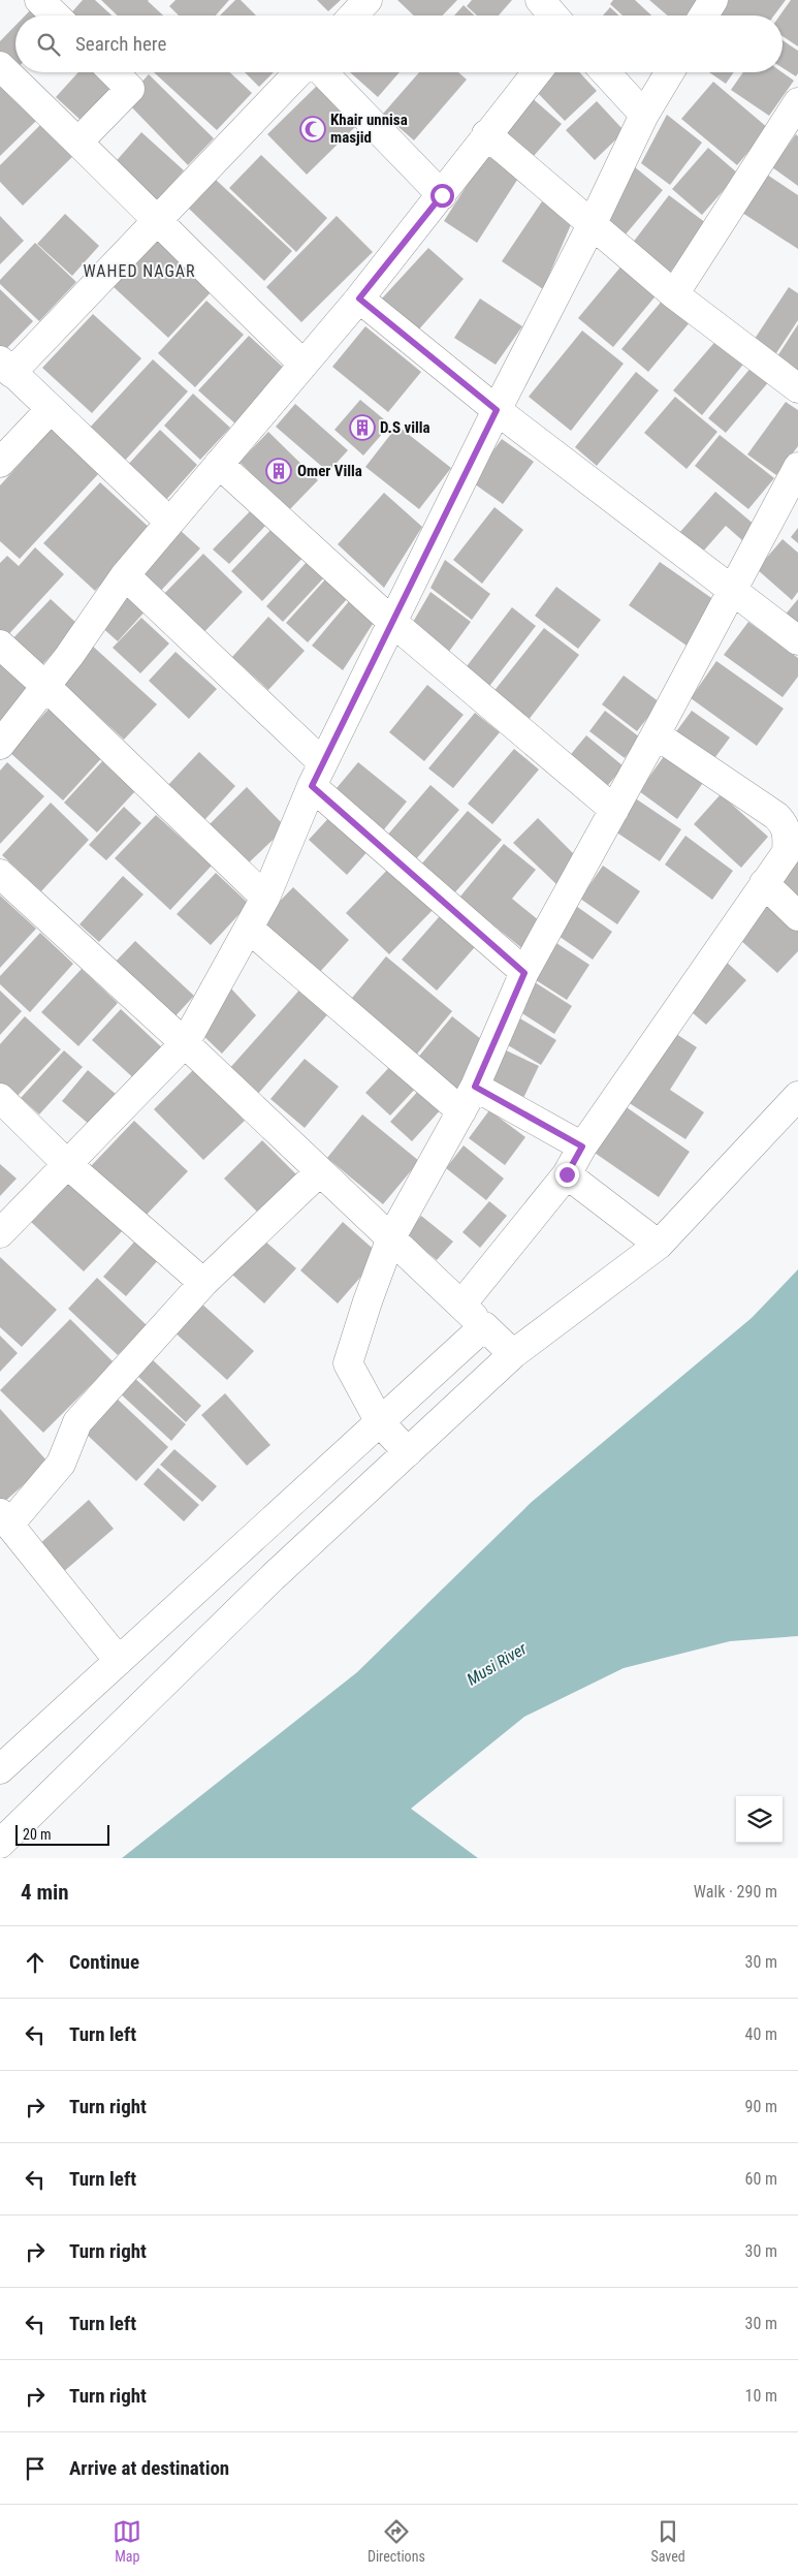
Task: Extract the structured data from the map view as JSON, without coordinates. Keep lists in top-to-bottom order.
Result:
{
  "districts": ["WAHED NAGAR"],
  "water": ["Musi River"],
  "places": {
    "mosque": ["Khair unnisa masjid"],
    "building": ["D.S villa", "Omer Villa"]
  },
  "scale_bar": "20 m",
  "page": {
    "search": "Search here",
    "scale": "20 m",
    "heading": ["4 min", "Walk · 290 m"],
    "list": [
      ["Continue", "30 m"],
      ["Turn left", "40 m"],
      ["Turn right", "90 m"],
      ["Turn left", "60 m"],
      ["Turn right", "30 m"],
      ["Turn left", "30 m"],
      ["Turn right", "10 m"],
      "Arrive at destination"
    ],
    "nav": ["Map", "Directions", "Saved"]
  }
}
